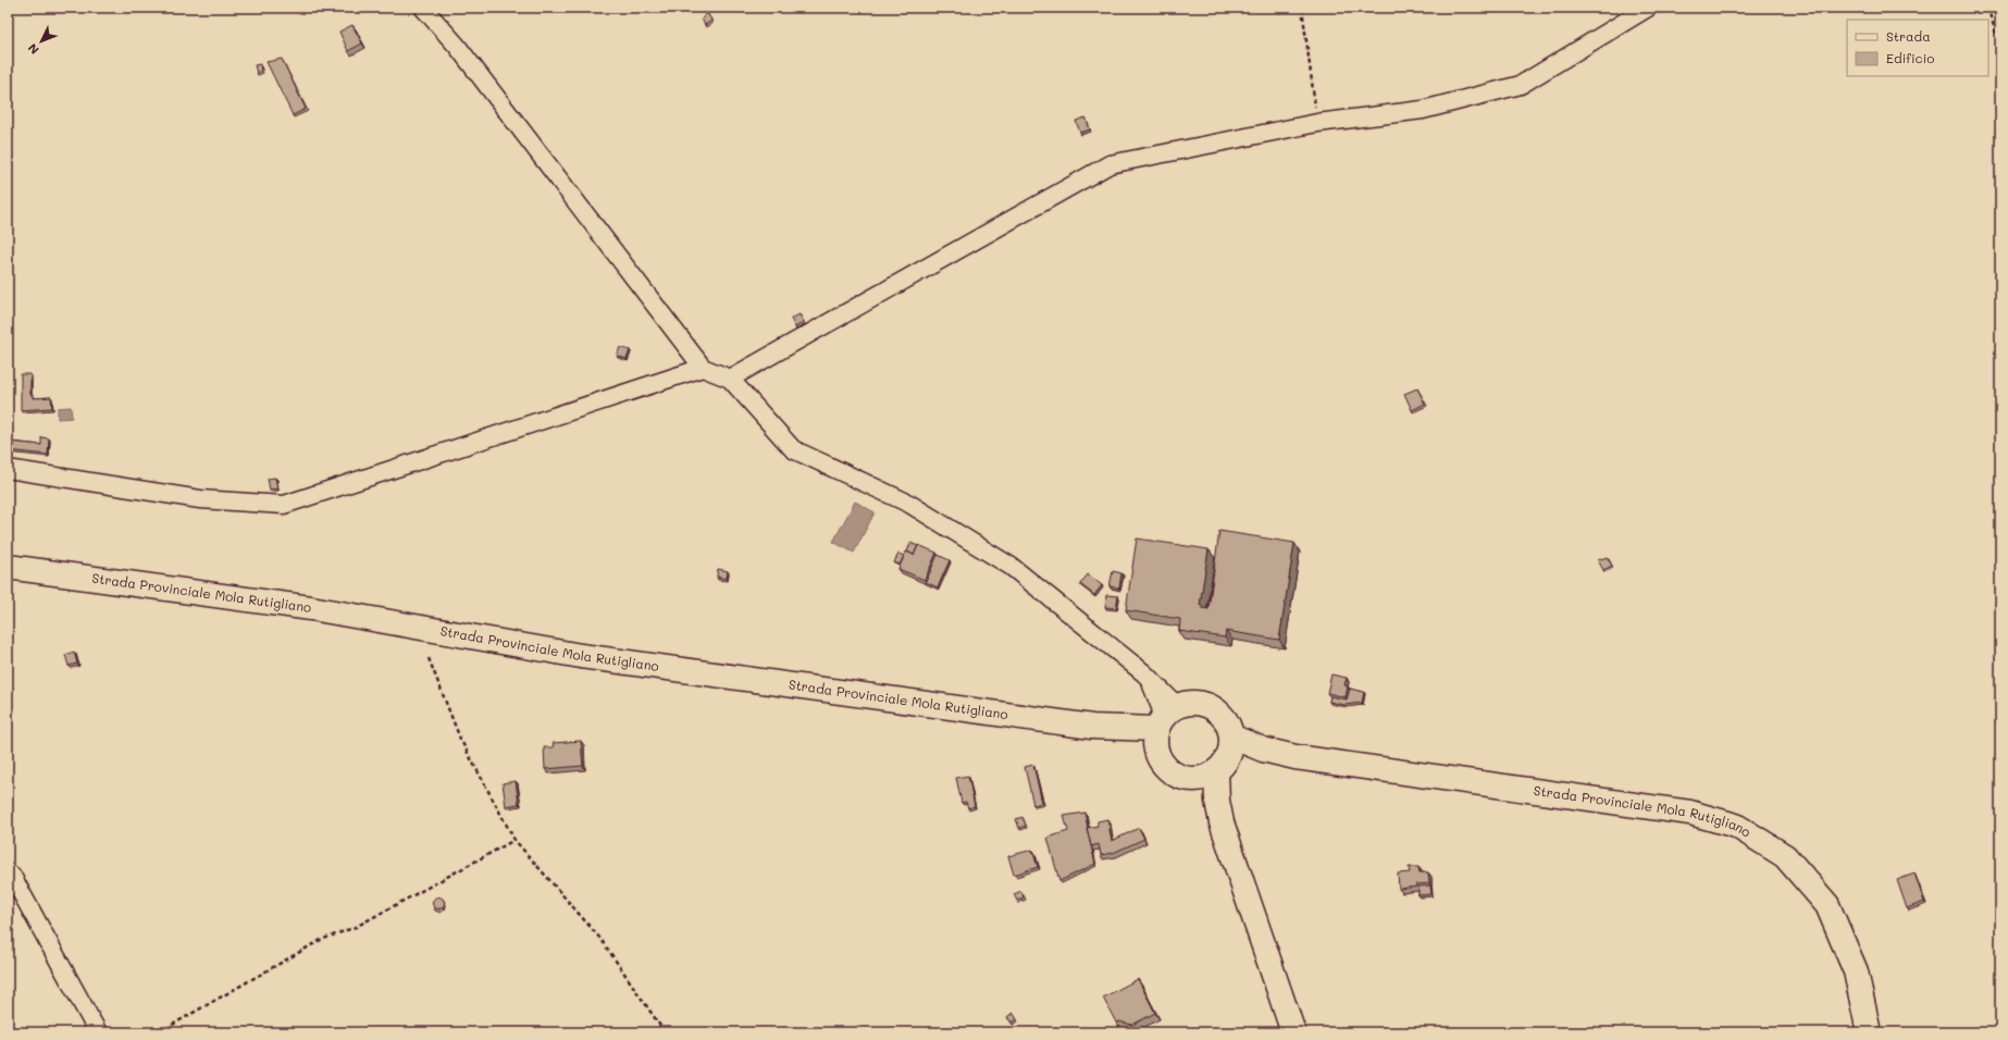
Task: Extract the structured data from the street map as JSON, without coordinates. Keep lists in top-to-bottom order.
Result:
{
  "streets": {
    "main road": ["Strada Provinciale Mola Rutigliano"]
  },
  "legend": ["Strada", "Edificio"],
  "north": "bottom left"
}
